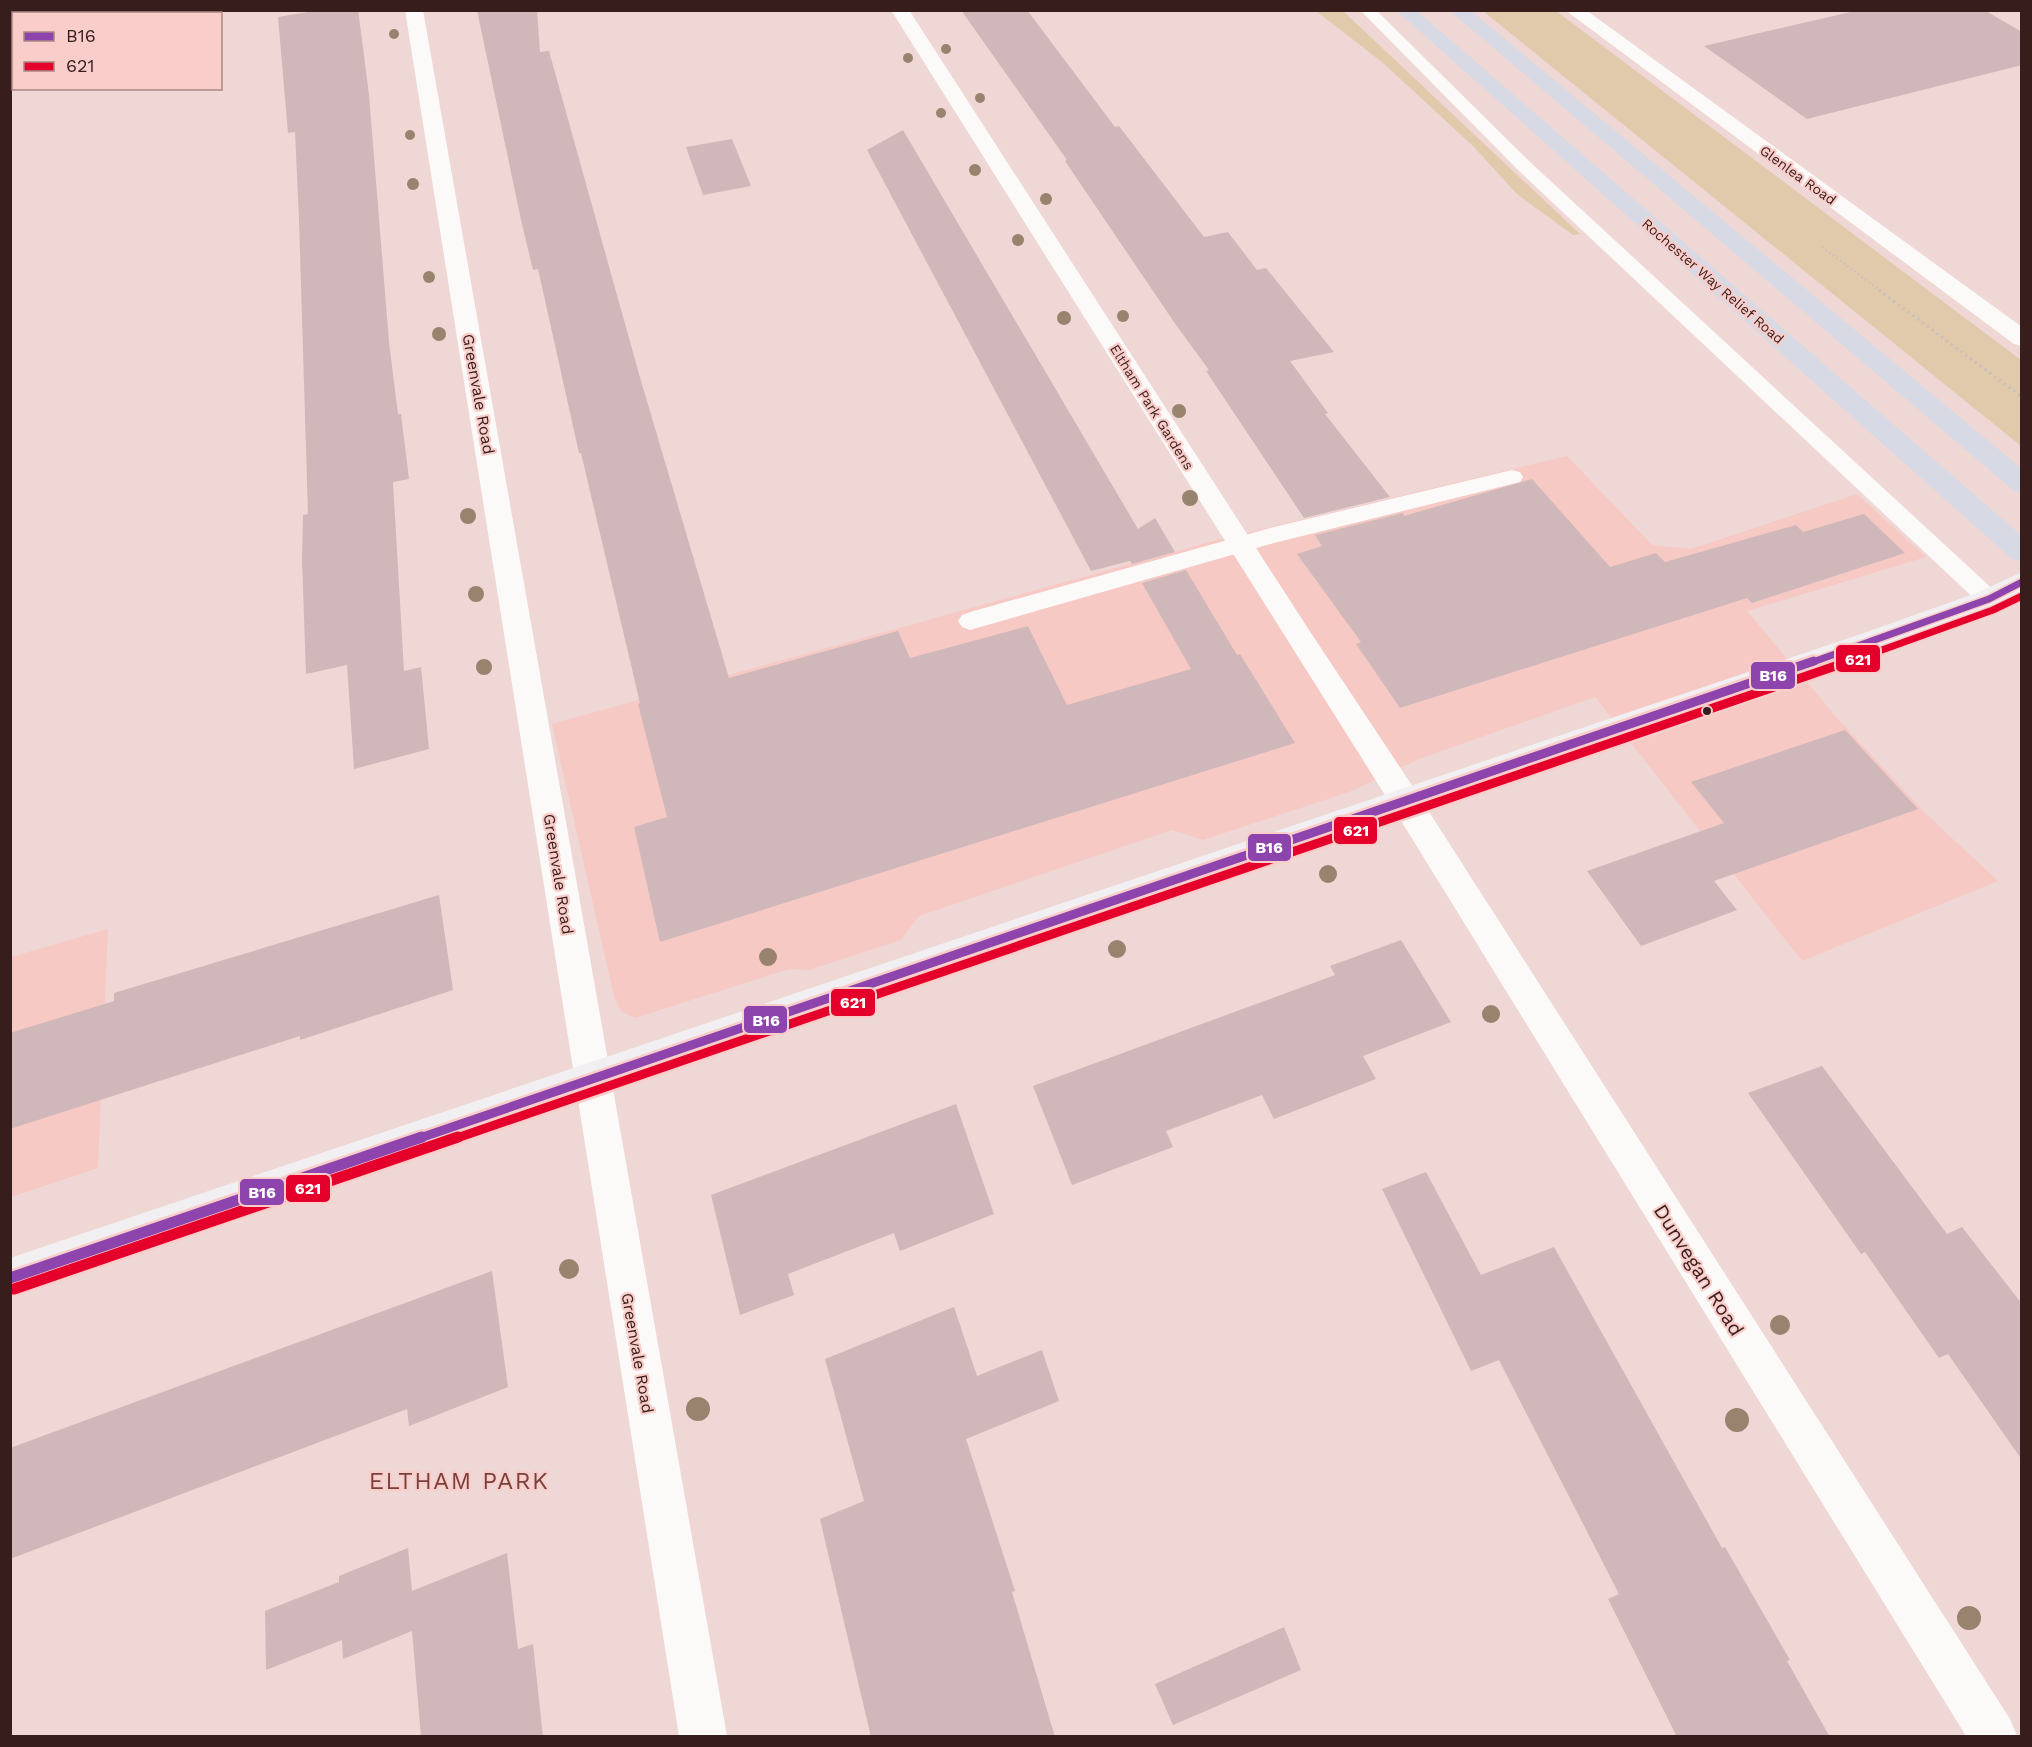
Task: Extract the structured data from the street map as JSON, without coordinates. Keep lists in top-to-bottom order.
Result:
{
  "streets": {
    "highway": ["Rochester Way Relief Road"],
    "street": [
      "Glenlea Road",
      "Greenvale Road",
      "Eltham Park Gardens",
      "Dunvegan Road"
    ]
  },
  "crossings": [
    ["Eltham Park Gardens", "Dunvegan Road"]
  ],
  "districts": ["ELTHAM PARK"],
  "lines": ["transit line B16", "transit line 621"],
  "legend": ["B16", "621"]
}
